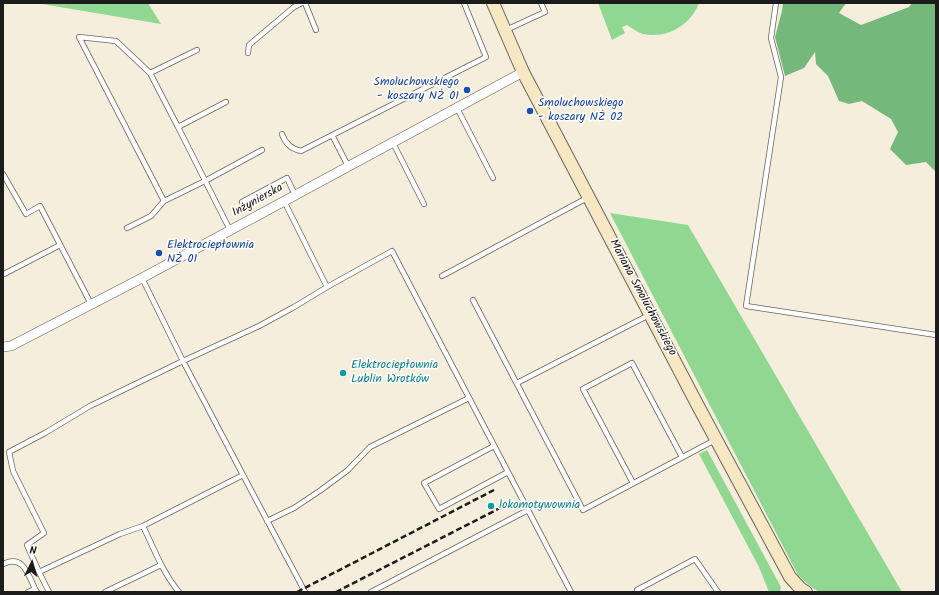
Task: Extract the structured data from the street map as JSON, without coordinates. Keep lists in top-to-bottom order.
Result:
{
  "streets": {
    "street": ["Inżynierska", "Mariana Smoluchowskiego"]
  },
  "crossings": [
    ["Inżynierska", "Mariana Smoluchowskiego"]
  ],
  "places": [
    "Smoluchowskiego - koszary NŻ 01",
    "Smoluchowskiego - koszary NŻ 02",
    "Elektrociepłownia NŻ 01",
    "Elektrociepłownia Lublin Wrotków",
    "lokomotywownia"
  ],
  "north": "top"
}
